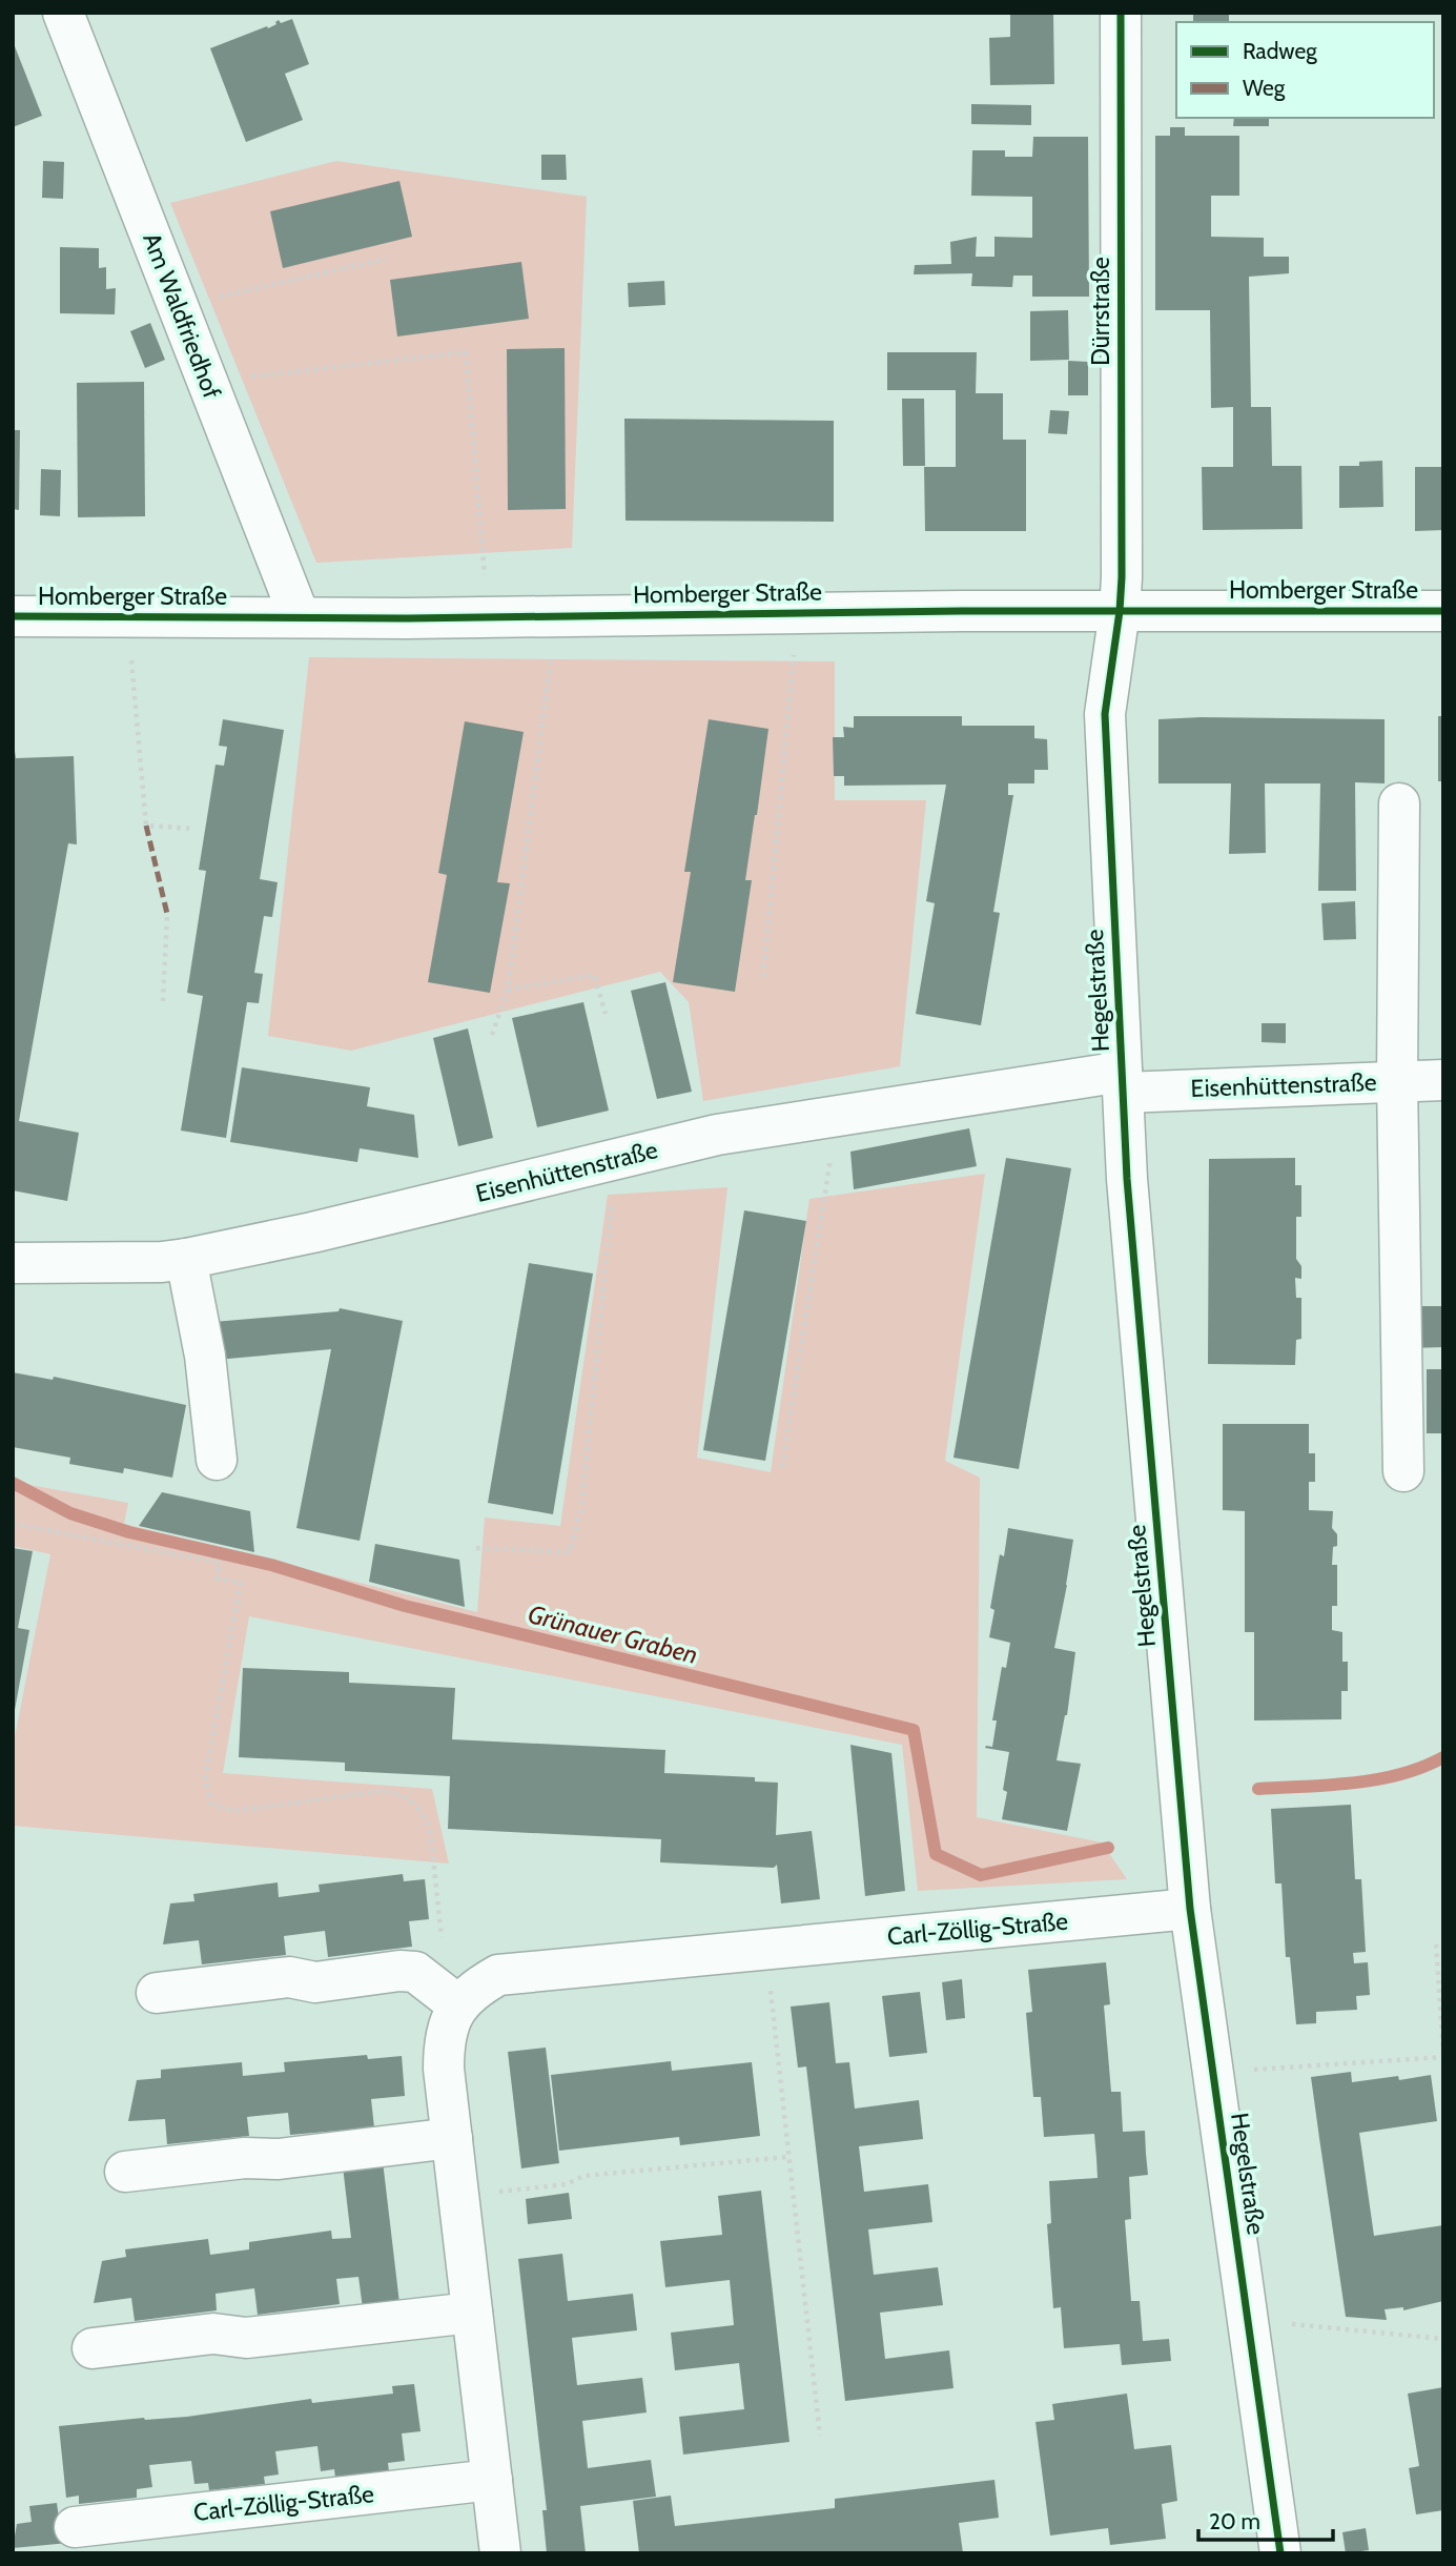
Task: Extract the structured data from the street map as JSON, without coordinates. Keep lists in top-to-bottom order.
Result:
{
  "streets": {
    "street": [
      "Dürrstraße",
      "Am Waldfriedhof",
      "Homberger Straße",
      "Hegelstraße",
      "Eisenhüttenstraße",
      "Carl-Zöllig-Straße"
    ]
  },
  "crossings": [
    ["Dürrstraße", "Homberger Straße"],
    ["Dürrstraße", "Hegelstraße"],
    ["Am Waldfriedhof", "Homberger Straße"],
    ["Homberger Straße", "Hegelstraße"],
    ["Hegelstraße", "Eisenhüttenstraße"],
    ["Hegelstraße", "Carl-Zöllig-Straße"]
  ],
  "water": ["Grünauer Graben"],
  "legend": ["Radweg", "Weg"],
  "scale_bar": "20 m"
}
